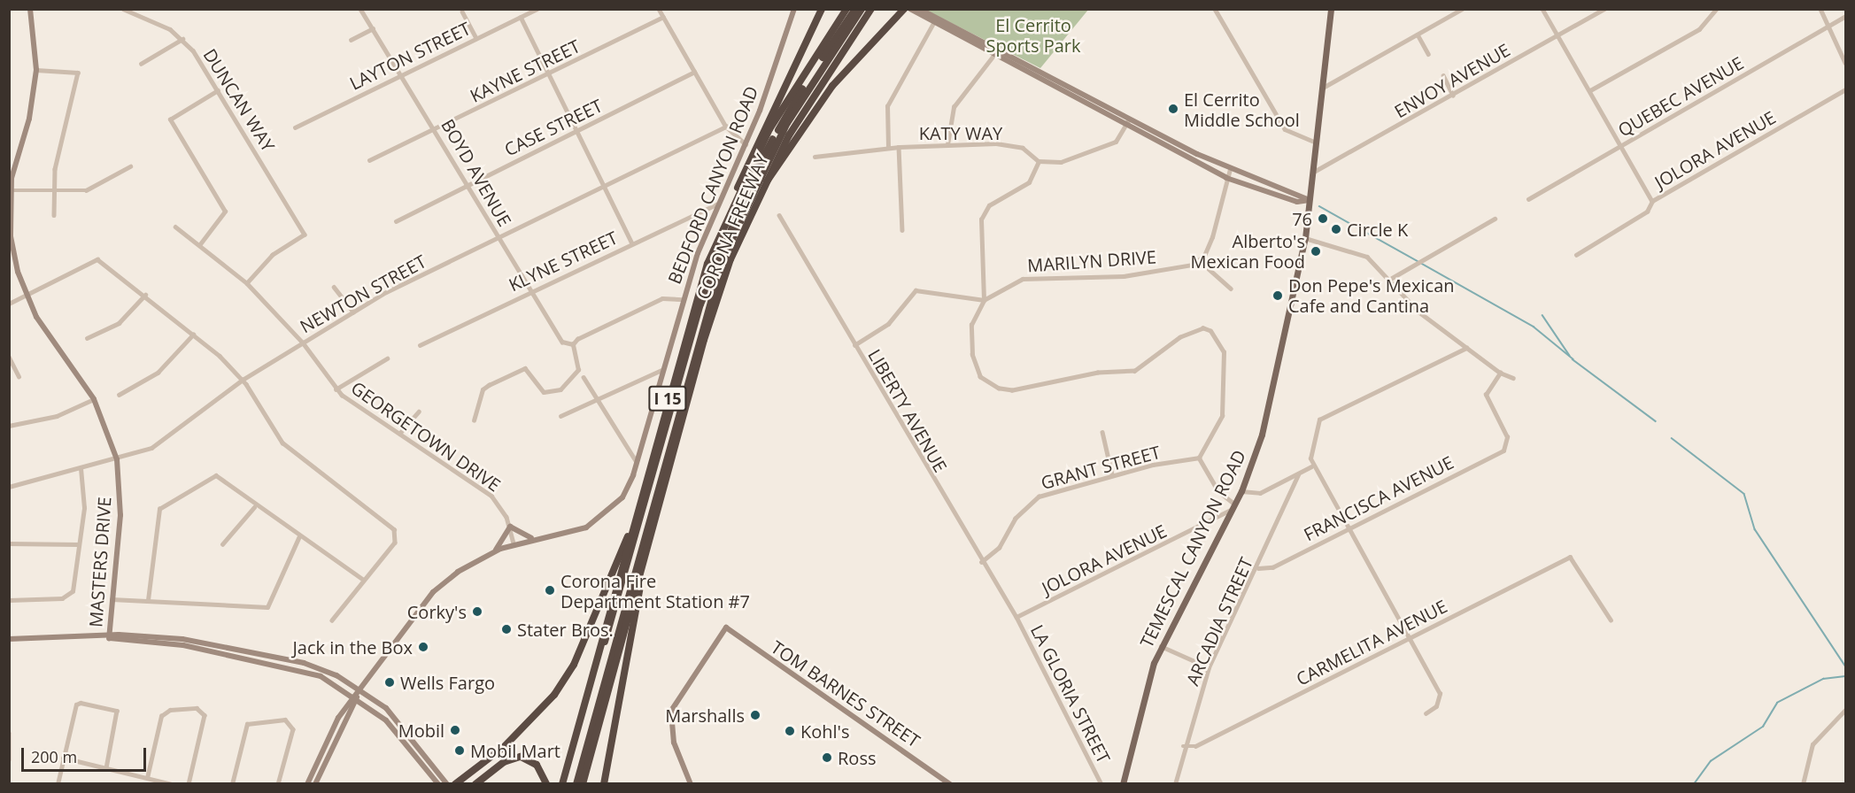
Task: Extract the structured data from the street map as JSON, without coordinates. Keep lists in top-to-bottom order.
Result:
{
  "streets": {
    "highway": ["CORONA FREEWAY", "I 15"],
    "main road": [
      "BEDFORD CANYON ROAD",
      "TEMESCAL CANYON ROAD",
      "MASTERS DRIVE",
      "TOM BARNES STREET"
    ],
    "street": [
      "LAYTON STREET",
      "KAYNE STREET",
      "ENVOY AVENUE",
      "QUEBEC AVENUE",
      "DUNCAN WAY",
      "CASE STREET",
      "KATY WAY",
      "JOLORA AVENUE",
      "BOYD AVENUE",
      "KLYNE STREET",
      "MARILYN DRIVE",
      "NEWTON STREET",
      "LIBERTY AVENUE",
      "GEORGETOWN DRIVE",
      "GRANT STREET",
      "FRANCISCA AVENUE",
      "ARCADIA STREET",
      "CARMELITA AVENUE",
      "LA GLORIA STREET"
    ]
  },
  "crossings": [
    ["LAYTON STREET", "BOYD AVENUE"],
    ["KAYNE STREET", "BOYD AVENUE"],
    ["ENVOY AVENUE", "TEMESCAL CANYON ROAD"],
    ["DUNCAN WAY", "GEORGETOWN DRIVE"],
    ["CASE STREET", "BOYD AVENUE"],
    ["JOLORA AVENUE", "LIBERTY AVENUE"],
    ["JOLORA AVENUE", "TEMESCAL CANYON ROAD"],
    ["JOLORA AVENUE", "LA GLORIA STREET"],
    ["BOYD AVENUE", "KLYNE STREET"],
    ["BOYD AVENUE", "NEWTON STREET"],
    ["BEDFORD CANYON ROAD", "KLYNE STREET"],
    ["BEDFORD CANYON ROAD", "GEORGETOWN DRIVE"],
    ["NEWTON STREET", "GEORGETOWN DRIVE"],
    ["NEWTON STREET", "MASTERS DRIVE"],
    ["LIBERTY AVENUE", "GRANT STREET"],
    ["LIBERTY AVENUE", "LA GLORIA STREET"],
    ["FRANCISCA AVENUE", "ARCADIA STREET"],
    ["ARCADIA STREET", "CARMELITA AVENUE"]
  ],
  "parks": ["El Cerrito Sports Park"],
  "places": [
    "El Cerrito Middle School",
    "76",
    "Circle K",
    "Alberto's Mexican Food",
    "Don Pepe's Mexican Cafe and Cantina",
    "Corona Fire Department Station #7",
    "Corky's",
    "Stater Bros.",
    "Jack in the Box",
    "Wells Fargo",
    "Marshalls",
    "Mobil",
    "Kohl's",
    "Mobil Mart",
    "Ross"
  ],
  "scale_bar": "200 m"
}
